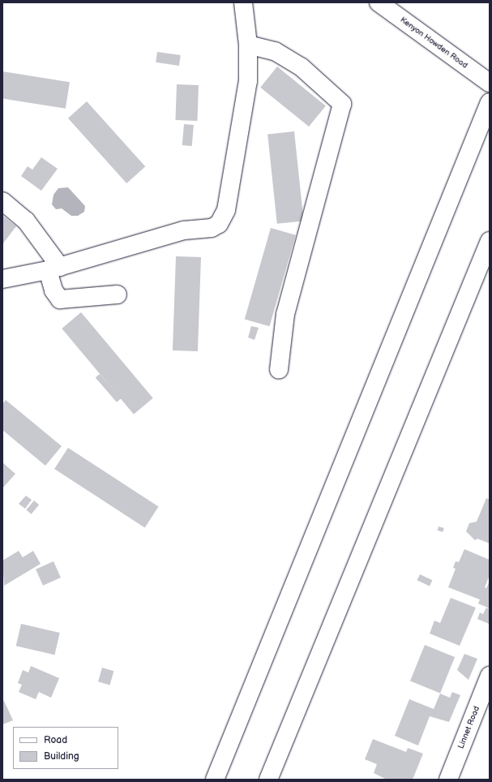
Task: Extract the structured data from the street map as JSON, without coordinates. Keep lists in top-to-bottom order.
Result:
{
  "streets": {
    "main road": ["Kenyon Howden Road", "Linnet Road"]
  },
  "legend": ["Road", "Building"]
}
